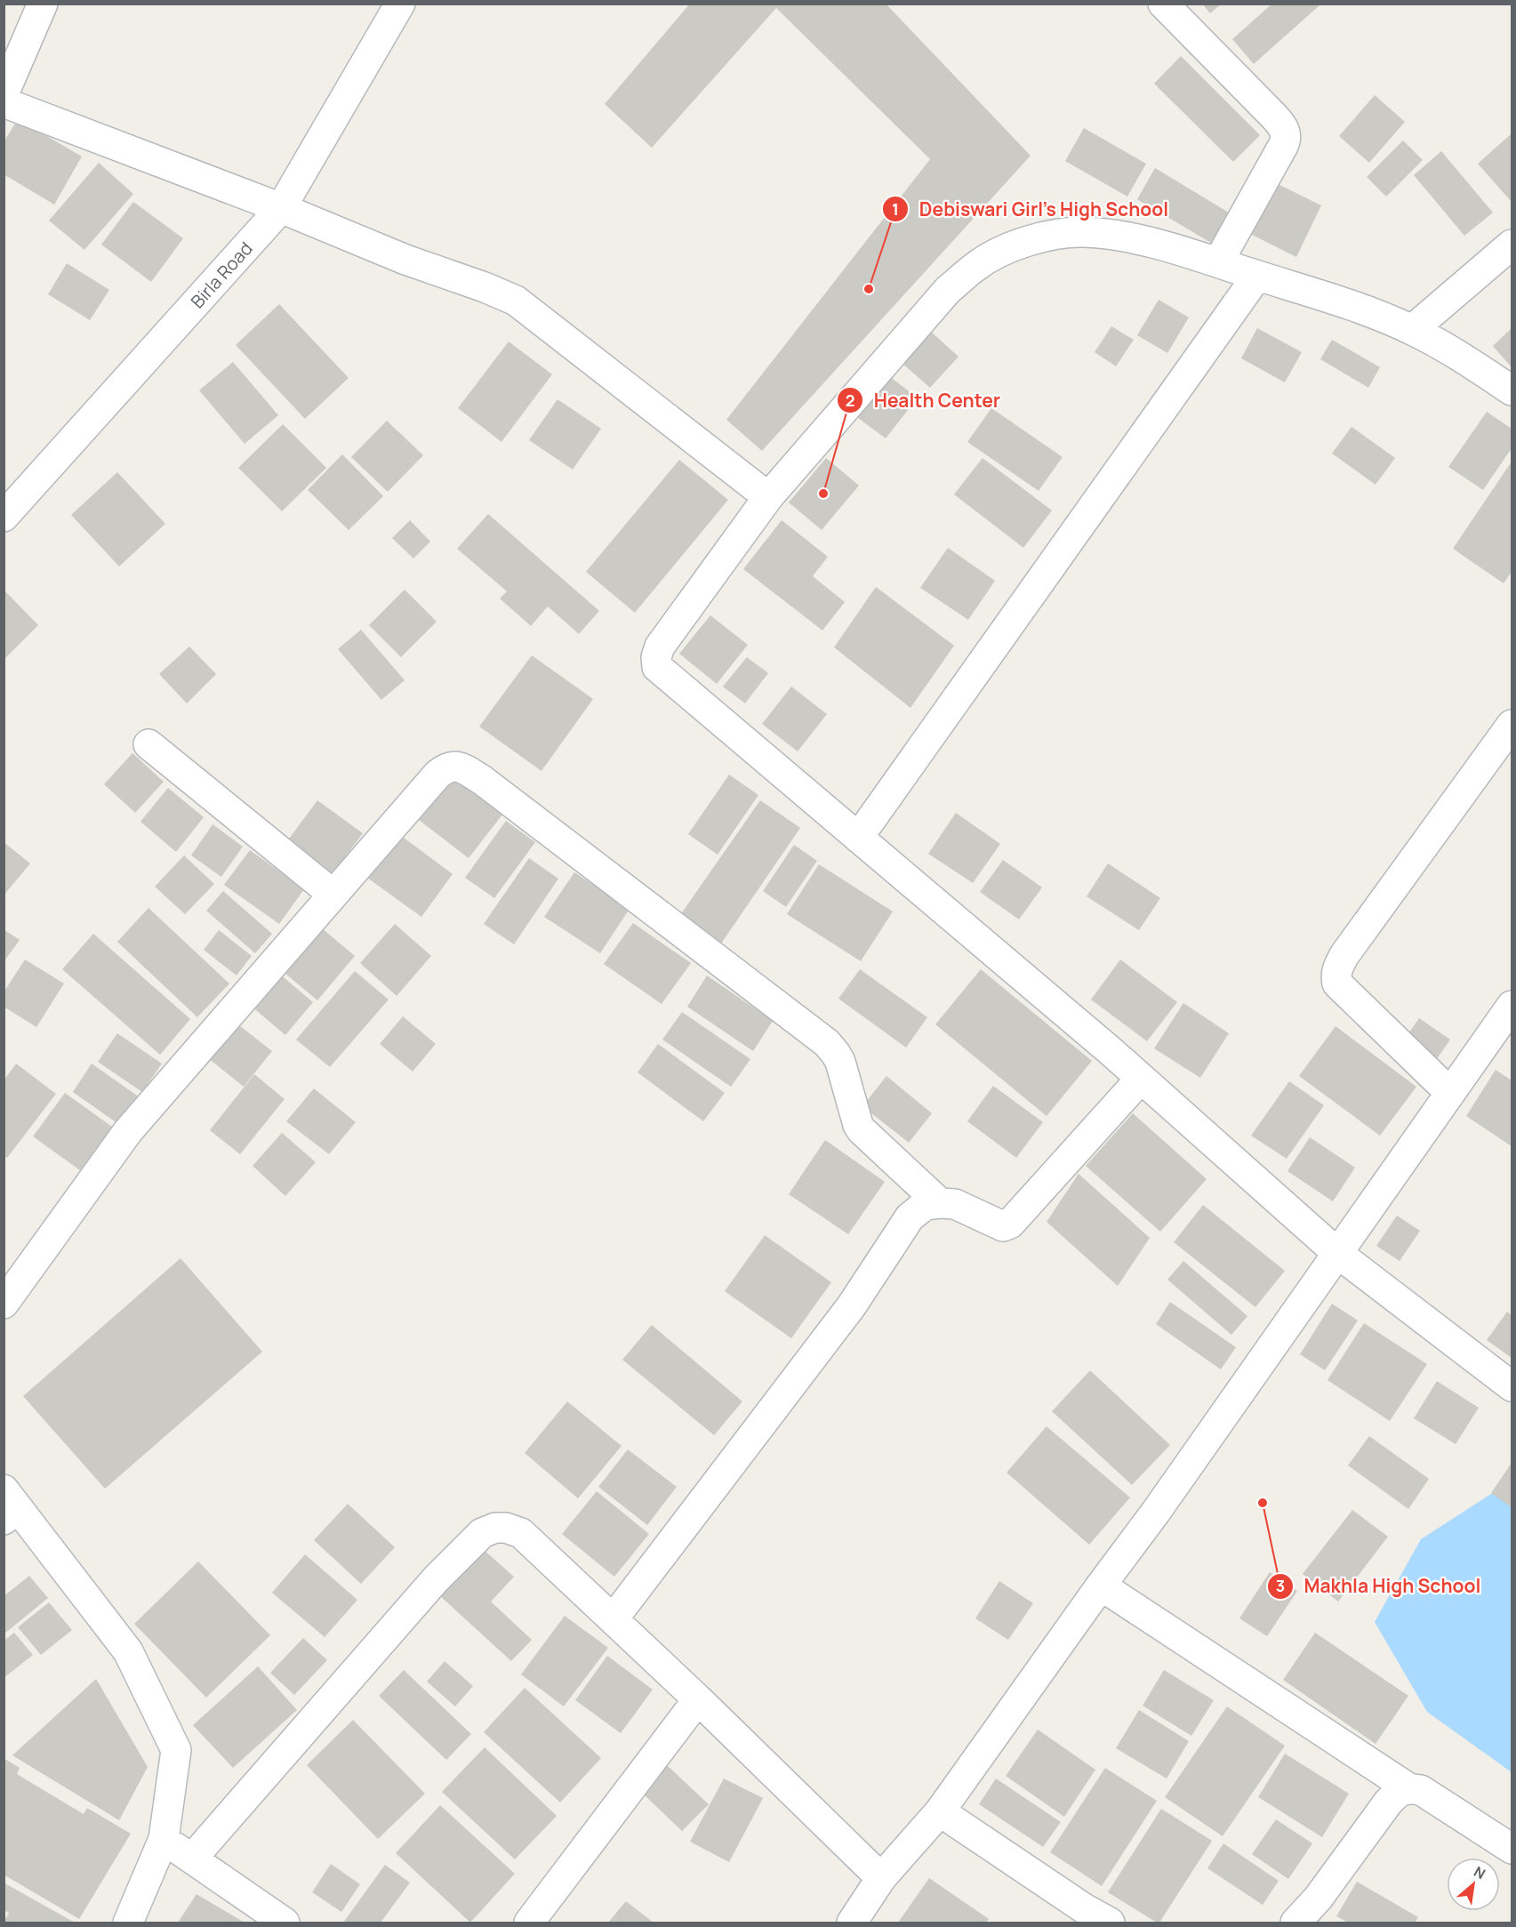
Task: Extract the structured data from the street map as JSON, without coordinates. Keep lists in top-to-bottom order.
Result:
{
  "streets": {
    "street": ["Birla Road"]
  },
  "places": ["Debiswari Girl's High School", "Health Center", "Makhla High School"],
  "north": "top right"
}
